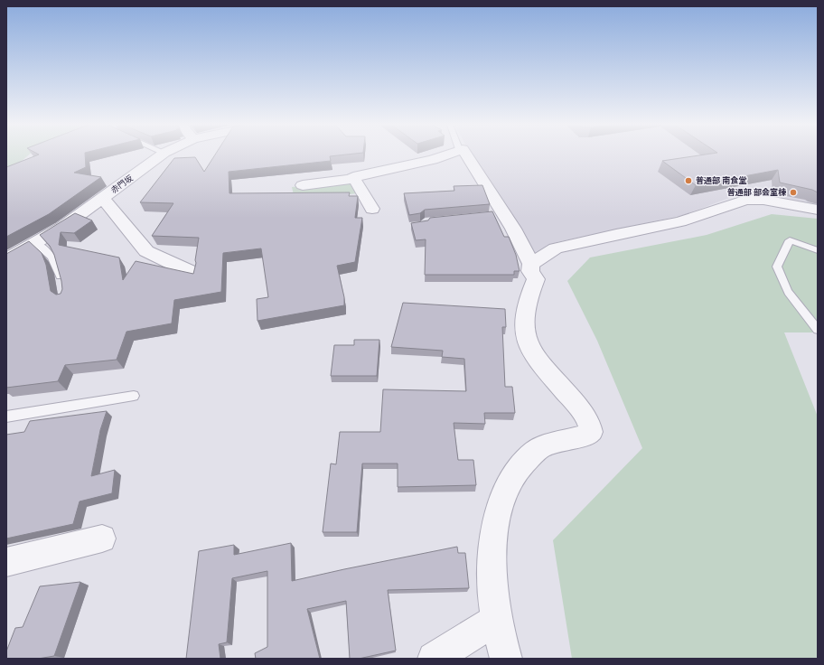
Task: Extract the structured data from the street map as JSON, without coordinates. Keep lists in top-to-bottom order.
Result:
{
  "streets": {
    "street": ["赤門坂"]
  },
  "places": ["普通部 南食堂", "普通部 部会室棟"]
}
